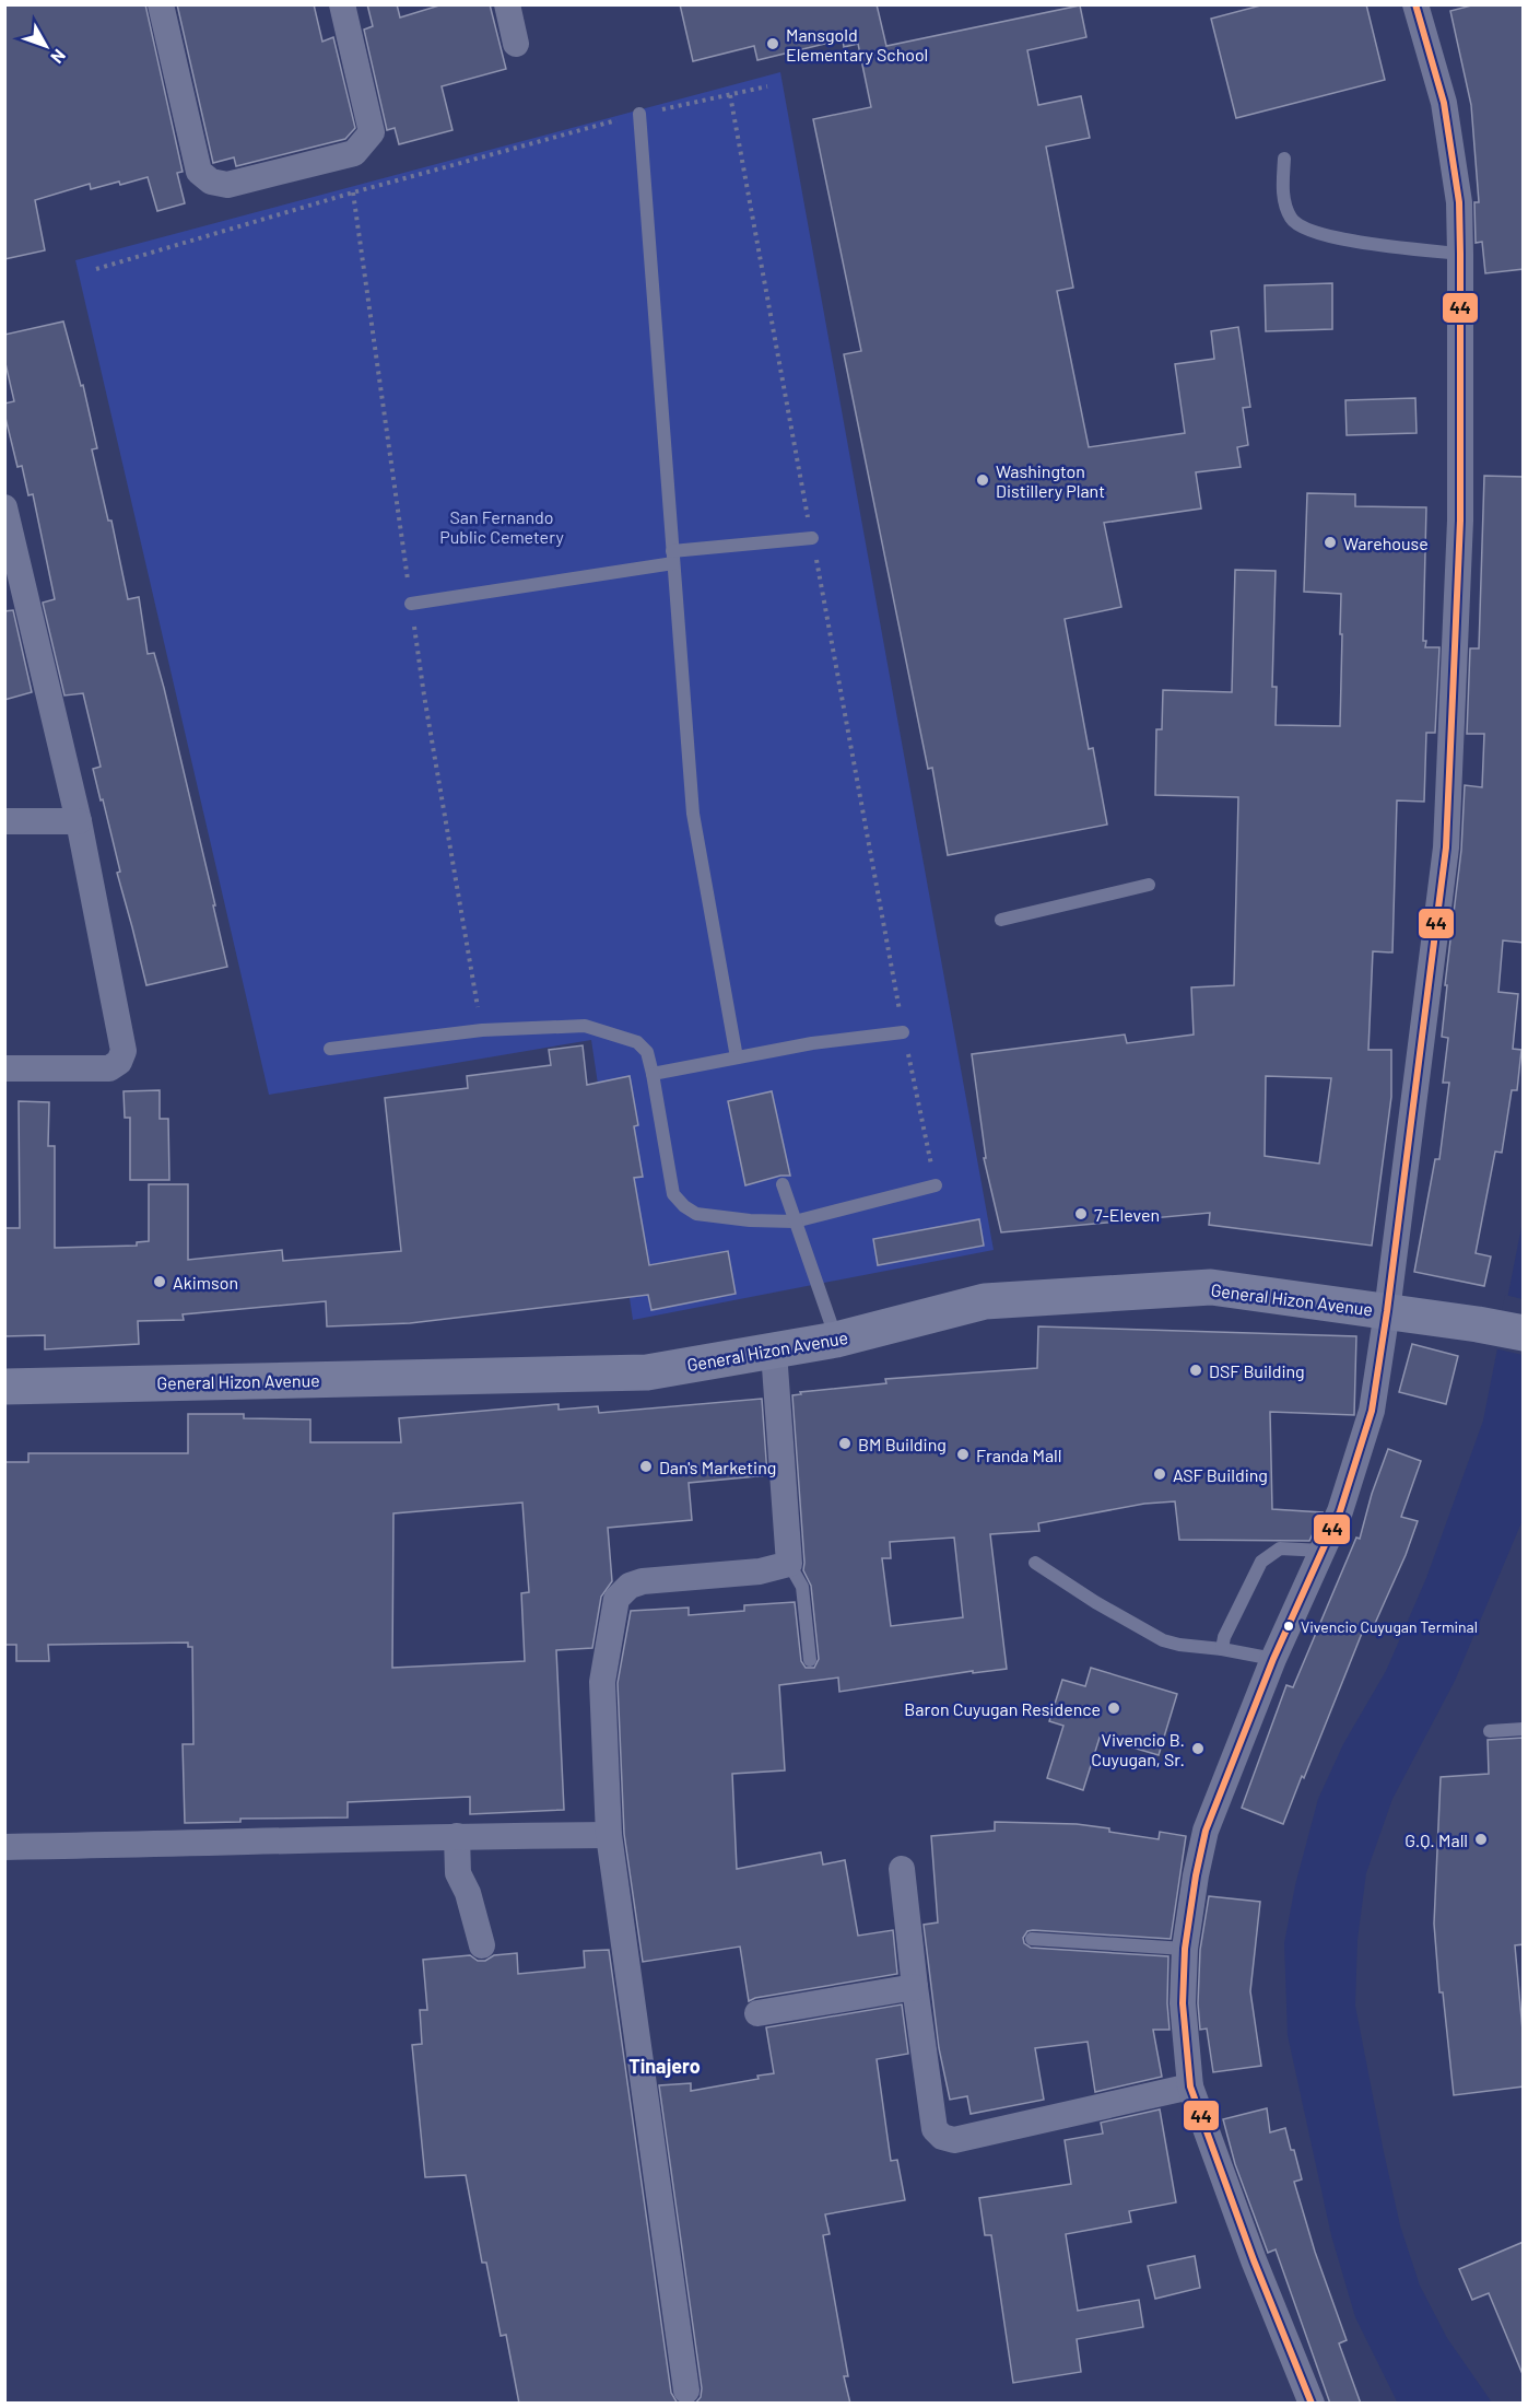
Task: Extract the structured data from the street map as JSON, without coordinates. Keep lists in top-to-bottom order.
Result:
{
  "streets": {
    "main road": ["General Hizon Avenue"]
  },
  "districts": ["Tinajero"],
  "parks": ["San Fernando Public Cemetery"],
  "places": [
    "Mansgold Elementary School",
    "Washington Distillery Plant",
    "Warehouse",
    "7-Eleven",
    "Akimson",
    "DSF Building",
    "BM Building",
    "Franda Mall",
    "Dan's Marketing",
    "ASF Building",
    "Vivencio Cuyugan Terminal",
    "Baron Cuyugan Residence",
    "Vivencio B. Cuyugan, Sr.",
    "G.Q. Mall"
  ],
  "lines": ["transit line 44"],
  "north": "bottom right"
}
